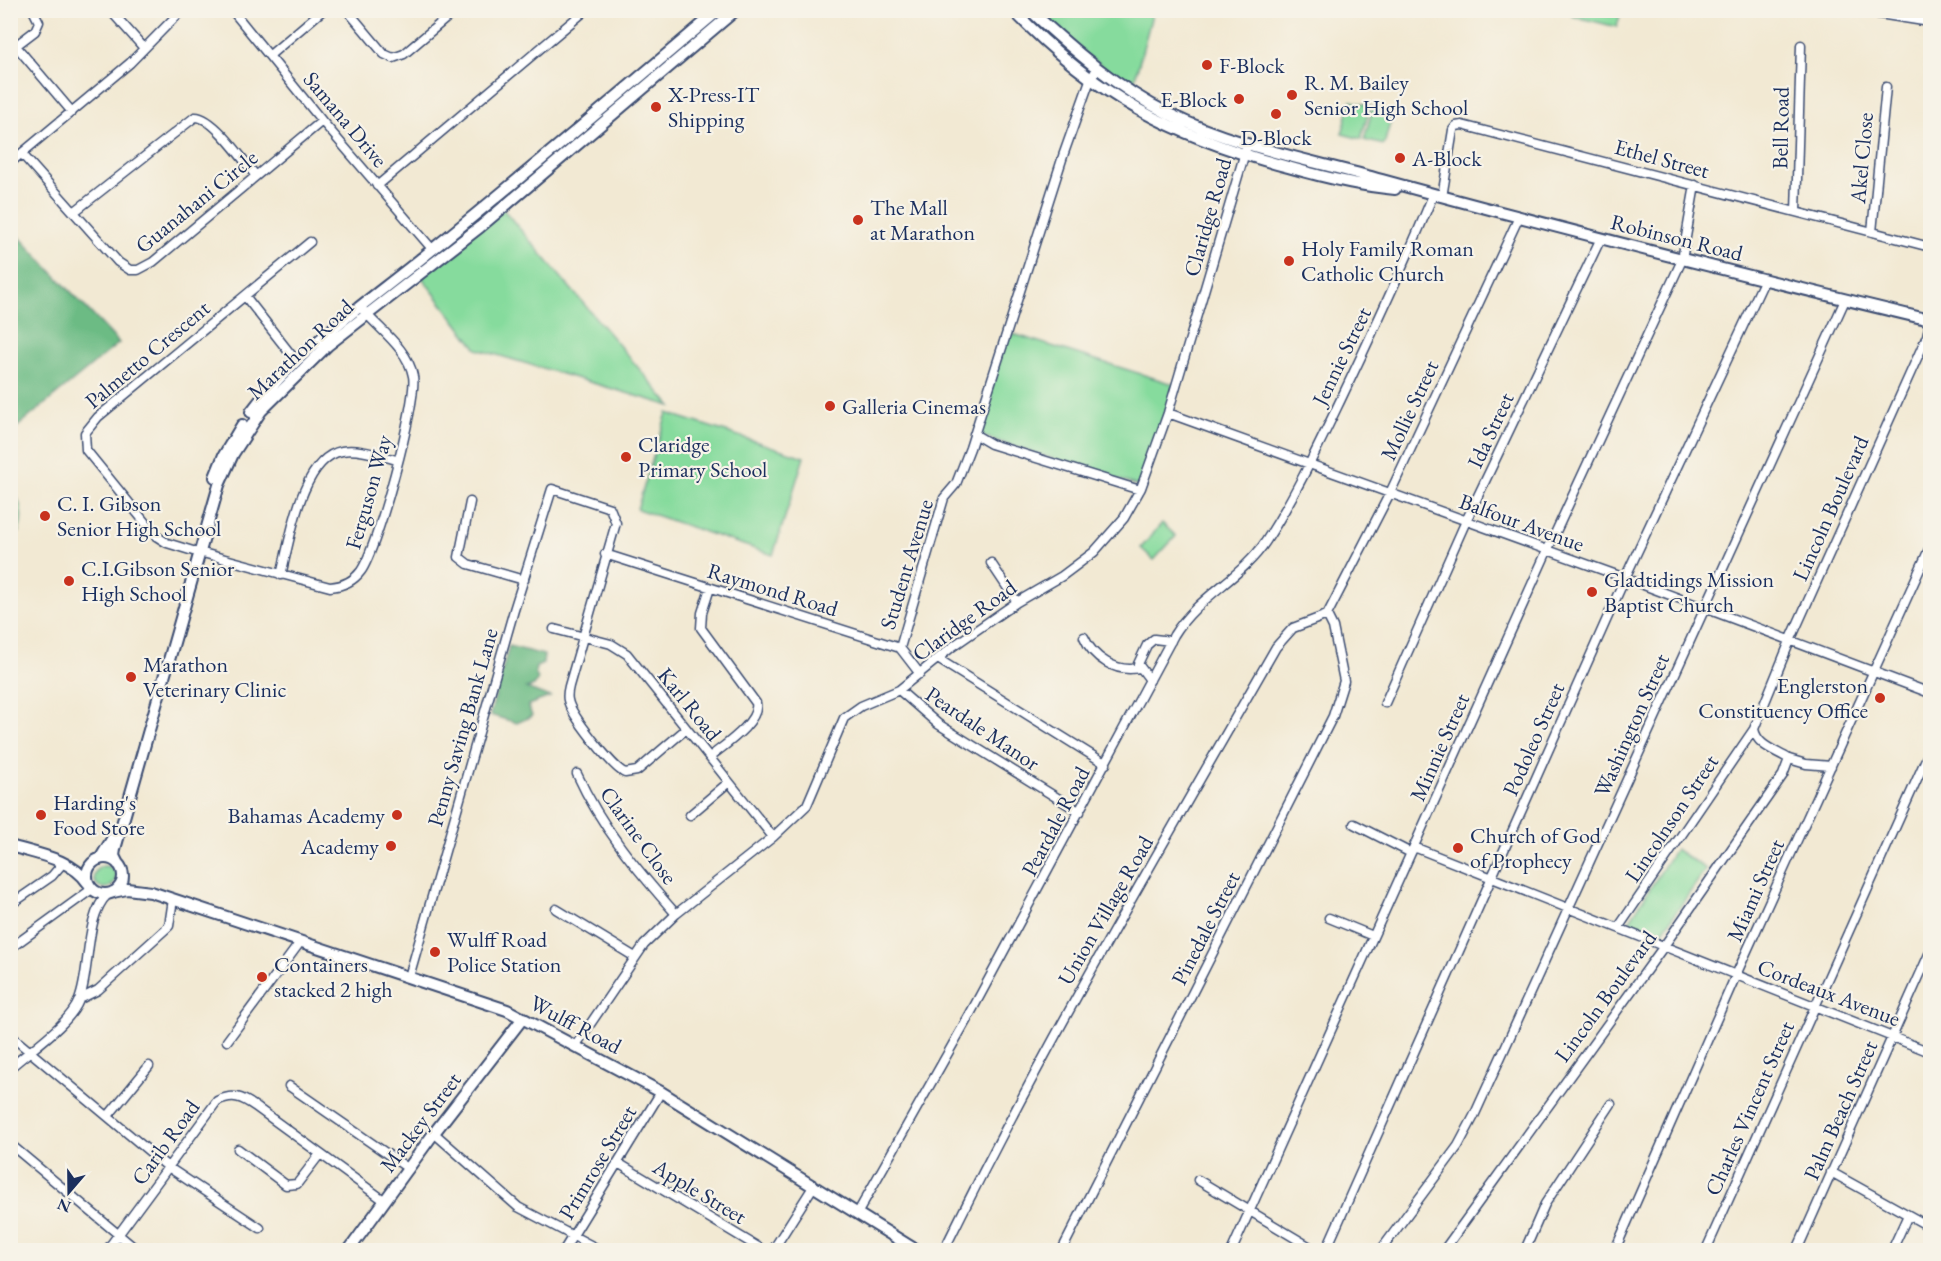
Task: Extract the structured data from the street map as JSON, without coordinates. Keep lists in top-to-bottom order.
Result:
{
  "streets": {
    "main road": [
      "Robinson Road",
      "Marathon Road",
      "Wulff Road",
      "Mackey Street"
    ],
    "street": [
      "Samana Drive",
      "Bell Road",
      "Ethel Street",
      "Akel Close",
      "Guanahani Circle",
      "Claridge Road",
      "Palmetto Crescent",
      "Jennie Street",
      "Mollie Street",
      "Ida Street",
      "Ferguson Way",
      "Lincoln Boulevard",
      "Balfour Avenue",
      "Student Avenue",
      "Raymond Road",
      "Karl Road",
      "Washington Street",
      "Penny Saving Bank Lane",
      "Peardale Manor",
      "Podoleo Street",
      "Minnie Street",
      "Lincolnson Street",
      "Peardale Road",
      "Clarine Close",
      "Miami Street",
      "Union Village Road",
      "Pinedale Street",
      "Cordeaux Avenue",
      "Charles Vincent Street",
      "Palm Beach Street",
      "Carib Road",
      "Primrose Street",
      "Apple Street"
    ]
  },
  "crossings": [
    ["Samana Drive", "Guanahani Circle"],
    ["Samana Drive", "Marathon Road"],
    ["Bell Road", "Ethel Street"],
    ["Ethel Street", "Akel Close"],
    ["Ethel Street", "Robinson Road"],
    ["Ethel Street", "Jennie Street"],
    ["Ethel Street", "Minnie Street"],
    ["Claridge Road", "Robinson Road"],
    ["Claridge Road", "Balfour Avenue"],
    ["Claridge Road", "Karl Road"],
    ["Claridge Road", "Peardale Manor"],
    ["Claridge Road", "Clarine Close"],
    ["Claridge Road", "Wulff Road"],
    ["Robinson Road", "Jennie Street"],
    ["Robinson Road", "Mollie Street"],
    ["Robinson Road", "Ida Street"],
    ["Robinson Road", "Lincoln Boulevard"],
    ["Robinson Road", "Student Avenue"],
    ["Robinson Road", "Washington Street"],
    ["Robinson Road", "Podoleo Street"],
    ["Robinson Road", "Minnie Street"],
    ["Marathon Road", "Palmetto Crescent"],
    ["Marathon Road", "Ferguson Way"],
    ["Marathon Road", "Wulff Road"],
    ["Palmetto Crescent", "Ferguson Way"],
    ["Jennie Street", "Balfour Avenue"],
    ["Jennie Street", "Peardale Road"],
    ["Mollie Street", "Balfour Avenue"],
    ["Mollie Street", "Union Village Road"],
    ["Mollie Street", "Pinedale Street"],
    ["Ida Street", "Balfour Avenue"],
    ["Lincoln Boulevard", "Balfour Avenue"],
    ["Lincoln Boulevard", "Lincolnson Street"],
    ["Lincoln Boulevard", "Cordeaux Avenue"],
    ["Balfour Avenue", "Washington Street"],
    ["Balfour Avenue", "Podoleo Street"],
    ["Balfour Avenue", "Minnie Street"],
    ["Balfour Avenue", "Peardale Road"],
    ["Balfour Avenue", "Miami Street"],
    ["Student Avenue", "Raymond Road"],
    ["Raymond Road", "Penny Saving Bank Lane"],
    ["Washington Street", "Cordeaux Avenue"],
    ["Penny Saving Bank Lane", "Wulff Road"],
    ["Peardale Manor", "Peardale Road"],
    ["Podoleo Street", "Cordeaux Avenue"],
    ["Minnie Street", "Cordeaux Avenue"],
    ["Lincolnson Street", "Cordeaux Avenue"],
    ["Peardale Road", "Wulff Road"],
    ["Miami Street", "Cordeaux Avenue"],
    ["Union Village Road", "Pinedale Street"],
    ["Cordeaux Avenue", "Charles Vincent Street"],
    ["Cordeaux Avenue", "Palm Beach Street"],
    ["Wulff Road", "Mackey Street"],
    ["Wulff Road", "Primrose Street"],
    ["Mackey Street", "Carib Road"],
    ["Primrose Street", "Apple Street"]
  ],
  "places": [
    "F-Block",
    "R. M. Bailey Senior High School",
    "E-Block",
    "X-Press-IT Shipping",
    "D-Block",
    "A-Block",
    "The Mall at Marathon",
    "Holy Family Roman Catholic Church",
    "Galleria Cinemas",
    "Claridge Primary School",
    "C. I. Gibson Senior High School",
    "C.I.Gibson Senior High School",
    "Gladtidings Mission Baptist Church",
    "Marathon Veterinary Clinic",
    "Englerston Constituency Office",
    "Harding's Food Store",
    "Bahamas Academy",
    "Academy",
    "Church of God of Prophecy",
    "Wulff Road Police Station",
    "Containers stacked 2 high"
  ],
  "north": "bottom"
}
